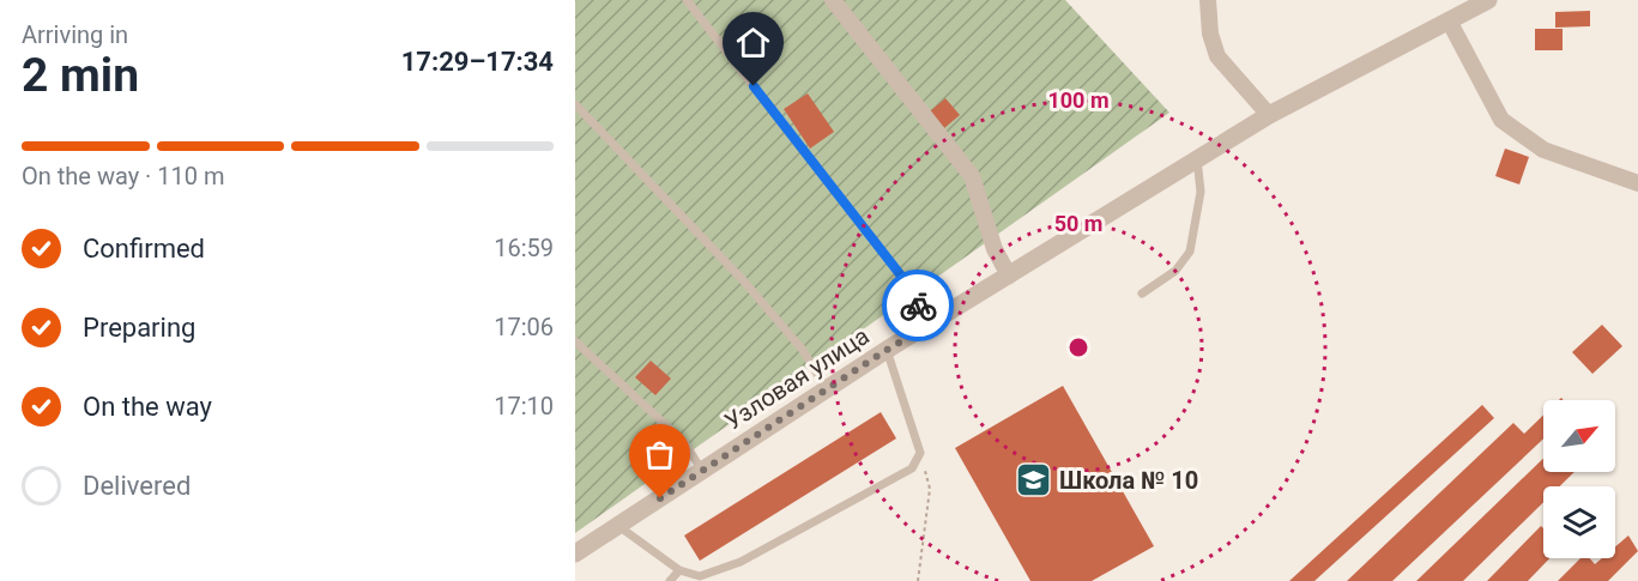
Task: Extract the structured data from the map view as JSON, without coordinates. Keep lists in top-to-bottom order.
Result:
{
  "streets": {
    "street": ["Узловая улица"]
  },
  "places": {
    "school or university": ["Школа № 10"]
  },
  "north": "top right",
  "page": {
    "heading": ["2 min", "Arriving in", "17:29–17:34"],
    "bar": "On the way · 110 m",
    "list": [
      ["Confirmed", "16:59"],
      ["Preparing", "17:06"],
      ["On the way", "17:10"],
      "Delivered"
    ]
  },
  "rings": ["100 m", "50 m"]
}
